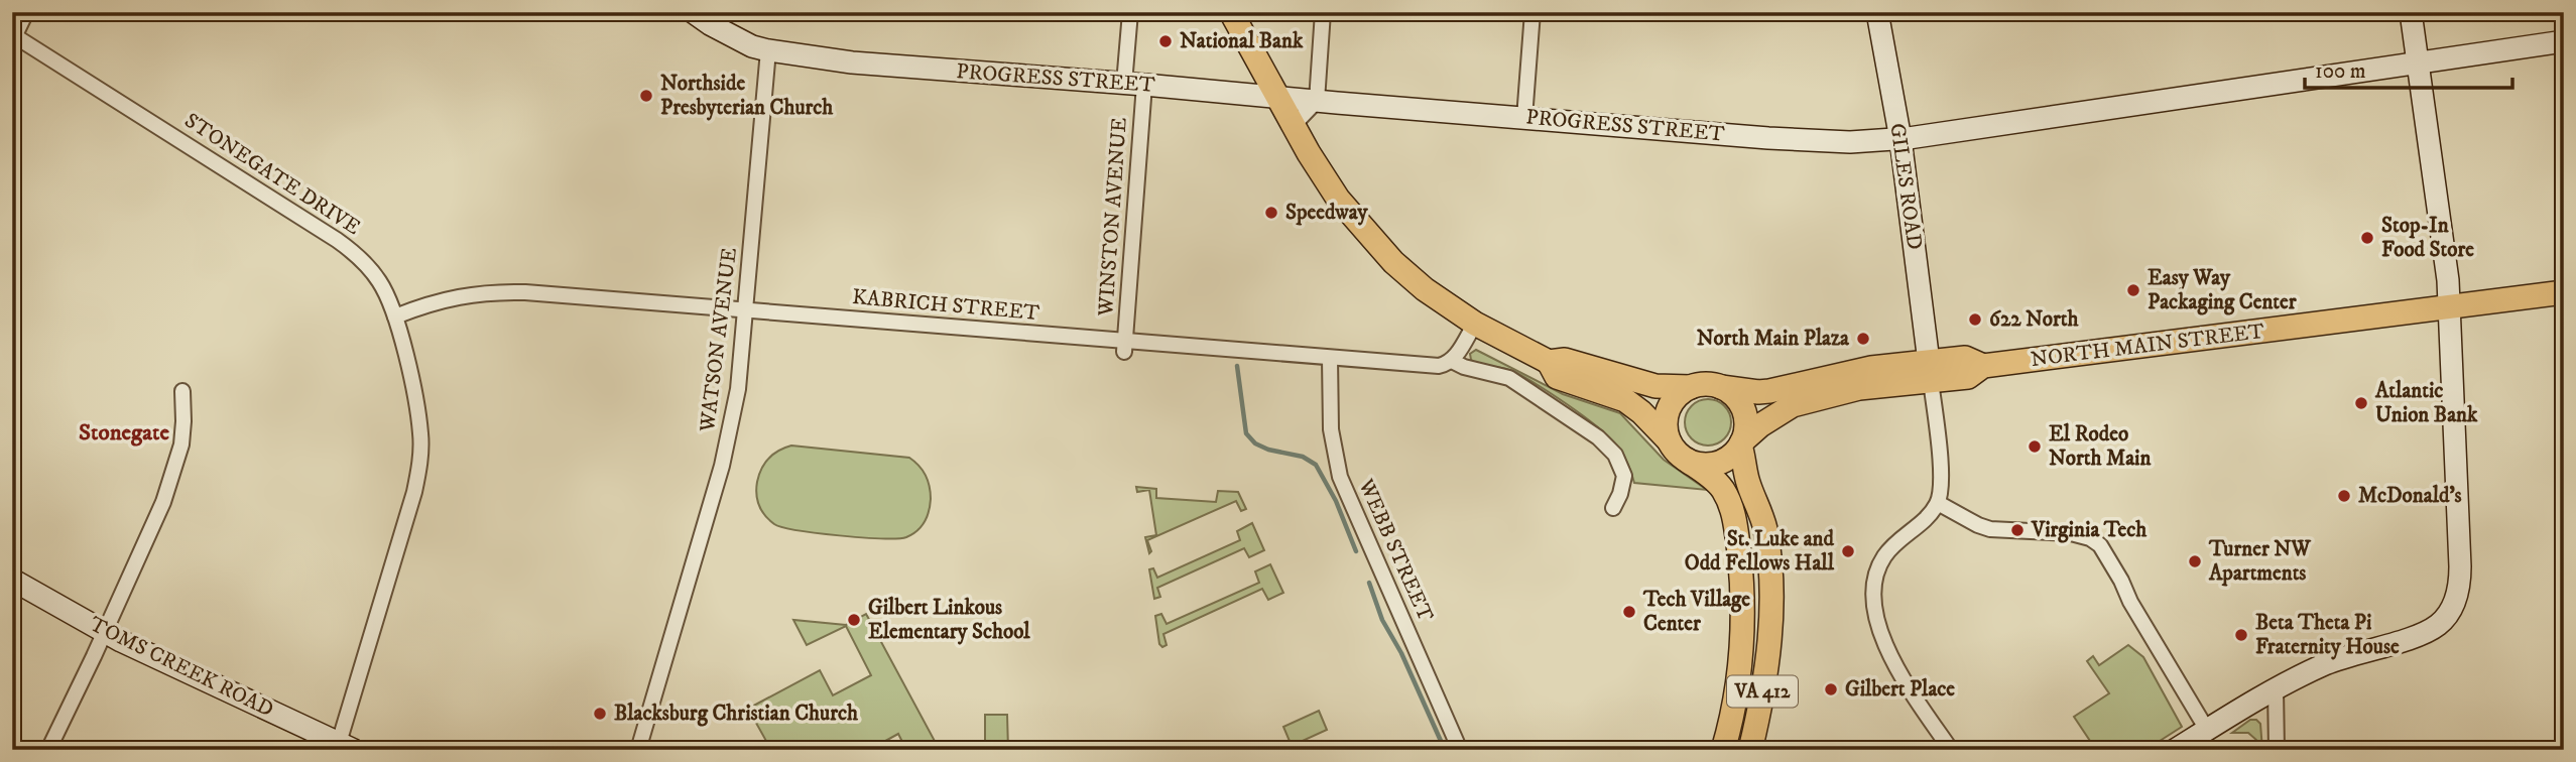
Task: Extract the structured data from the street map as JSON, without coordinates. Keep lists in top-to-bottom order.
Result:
{
  "streets": {
    "main road": ["NORTH MAIN STREET", "VA 412"],
    "street": [
      "PROGRESS STREET",
      "STONEGATE DRIVE",
      "GILES ROAD",
      "WINSTON AVENUE",
      "KABRICH STREET",
      "WATSON AVENUE",
      "WEBB STREET",
      "TOMS CREEK ROAD"
    ]
  },
  "crossings": [
    ["PROGRESS STREET", "GILES ROAD"],
    ["PROGRESS STREET", "WINSTON AVENUE"],
    ["PROGRESS STREET", "WATSON AVENUE"],
    ["STONEGATE DRIVE", "KABRICH STREET"],
    ["STONEGATE DRIVE", "TOMS CREEK ROAD"],
    ["GILES ROAD", "NORTH MAIN STREET"],
    ["WINSTON AVENUE", "KABRICH STREET"],
    ["KABRICH STREET", "WATSON AVENUE"],
    ["KABRICH STREET", "WEBB STREET"],
    ["NORTH MAIN STREET", "VA 412"]
  ],
  "districts": ["Stonegate"],
  "places": [
    "National Bank",
    "Northside Presbyterian Church",
    "Speedway",
    "Stop-In Food Store",
    "Easy Way Packaging Center",
    "622 North",
    "North Main Plaza",
    "Atlantic Union Bank",
    "El Rodeo North Main",
    "McDonald's",
    "Virginia Tech",
    "St. Luke and Odd Fellows Hall",
    "Turner NW Apartments",
    "Tech Village Center",
    "Gilbert Linkous Elementary School",
    "Beta Theta Pi Fraternity House",
    "Gilbert Place",
    "Blacksburg Christian Church"
  ],
  "scale_bar": "100 m"
}
